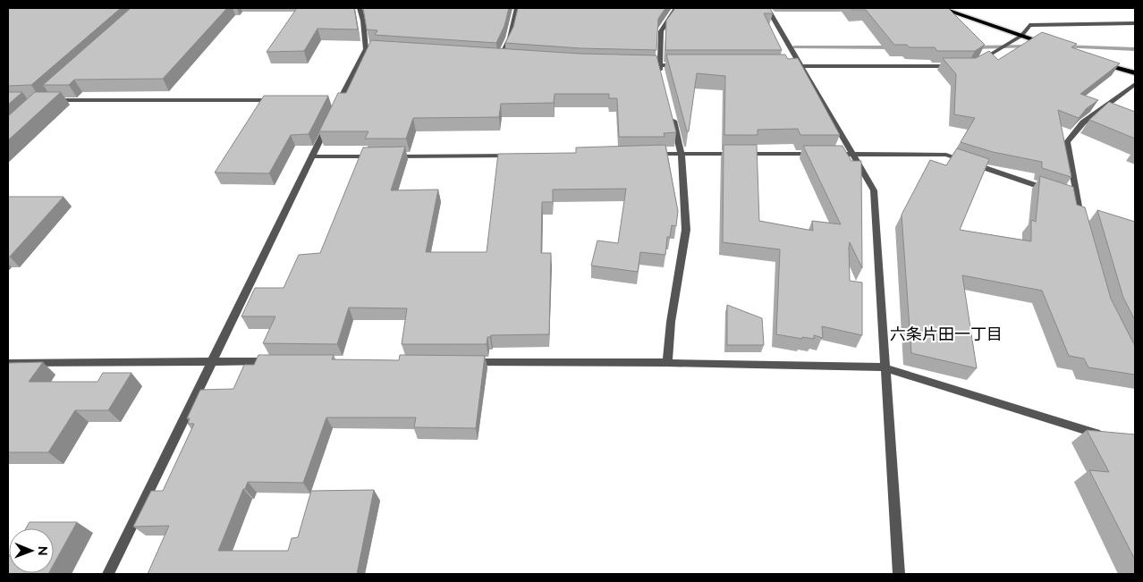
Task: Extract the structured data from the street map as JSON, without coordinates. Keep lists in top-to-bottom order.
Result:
{
  "districts": ["六条片田一丁目"],
  "north": "right"
}
